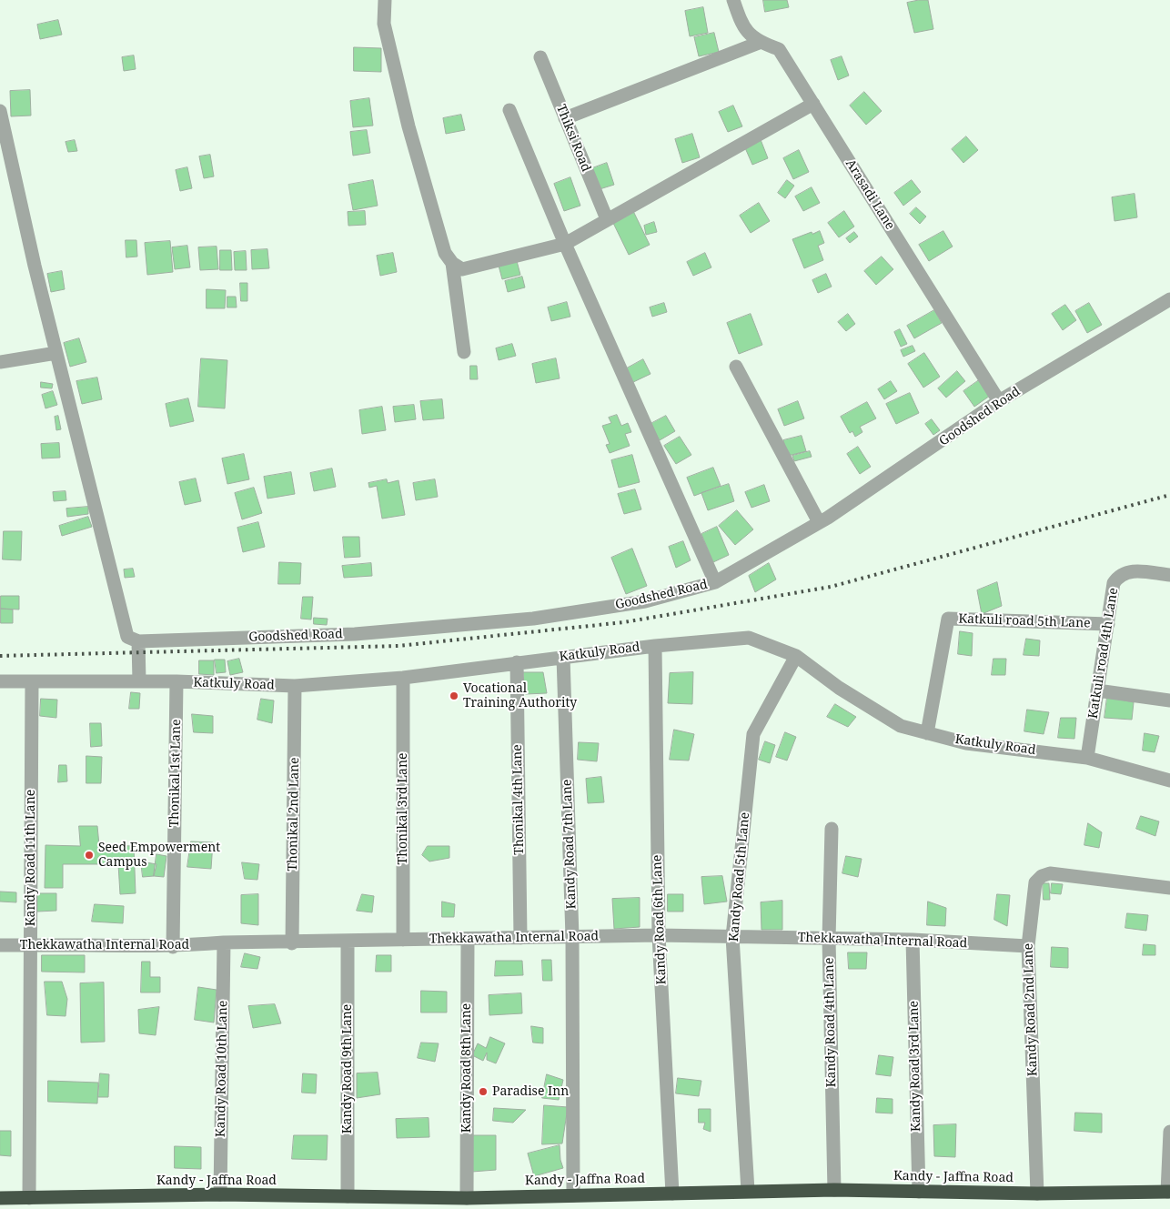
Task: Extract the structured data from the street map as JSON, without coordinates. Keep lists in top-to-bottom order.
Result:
{
  "streets": {
    "highway": ["Kandy - Jaffna Road"],
    "street": [
      "Thiksi Road",
      "Arasadi Lane",
      "Goodshed Road",
      "Katkuli road 5th Lane",
      "Katkuly Road",
      "Katkuli road 4th Lane",
      "Thonikal 1st Lane",
      "Thonikal 4th Lane",
      "Thonikal 3rd Lane",
      "Thonikal 2nd Lane",
      "Kandy Road 7th Lane",
      "Kandy Road 11th Lane",
      "Kandy Road 5th Lane",
      "Kandy Road 6th Lane",
      "Thekkawatha Internal Road",
      "Kandy Road 2nd Lane",
      "Kandy Road 4th Lane",
      "Kandy Road 3rd Lane",
      "Kandy Road 8th Lane",
      "Kandy Road 10th Lane",
      "Kandy Road 9th Lane"
    ]
  },
  "crossings": [
    ["Arasadi Lane", "Goodshed Road"],
    ["Katkuli road 5th Lane", "Katkuly Road"],
    ["Katkuli road 5th Lane", "Katkuli road 4th Lane"],
    ["Katkuly Road", "Katkuli road 4th Lane"],
    ["Katkuly Road", "Thonikal 1st Lane"],
    ["Katkuly Road", "Thonikal 4th Lane"],
    ["Katkuly Road", "Thonikal 3rd Lane"],
    ["Katkuly Road", "Thonikal 2nd Lane"],
    ["Katkuly Road", "Kandy Road 7th Lane"],
    ["Katkuly Road", "Kandy Road 11th Lane"],
    ["Katkuly Road", "Kandy Road 5th Lane"],
    ["Katkuly Road", "Kandy Road 6th Lane"],
    ["Thonikal 1st Lane", "Thekkawatha Internal Road"],
    ["Thonikal 4th Lane", "Thekkawatha Internal Road"],
    ["Thonikal 3rd Lane", "Thekkawatha Internal Road"],
    ["Thonikal 2nd Lane", "Thekkawatha Internal Road"],
    ["Kandy Road 7th Lane", "Thekkawatha Internal Road"],
    ["Kandy Road 7th Lane", "Kandy - Jaffna Road"],
    ["Kandy Road 11th Lane", "Thekkawatha Internal Road"],
    ["Kandy Road 11th Lane", "Kandy - Jaffna Road"],
    ["Kandy Road 5th Lane", "Thekkawatha Internal Road"],
    ["Kandy Road 5th Lane", "Kandy - Jaffna Road"],
    ["Kandy Road 6th Lane", "Thekkawatha Internal Road"],
    ["Kandy Road 6th Lane", "Kandy - Jaffna Road"],
    ["Thekkawatha Internal Road", "Kandy Road 2nd Lane"],
    ["Thekkawatha Internal Road", "Kandy Road 4th Lane"],
    ["Thekkawatha Internal Road", "Kandy Road 3rd Lane"],
    ["Thekkawatha Internal Road", "Kandy Road 8th Lane"],
    ["Thekkawatha Internal Road", "Kandy Road 10th Lane"],
    ["Thekkawatha Internal Road", "Kandy Road 9th Lane"],
    ["Kandy Road 2nd Lane", "Kandy - Jaffna Road"],
    ["Kandy Road 4th Lane", "Kandy - Jaffna Road"],
    ["Kandy Road 3rd Lane", "Kandy - Jaffna Road"],
    ["Kandy Road 8th Lane", "Kandy - Jaffna Road"],
    ["Kandy Road 10th Lane", "Kandy - Jaffna Road"],
    ["Kandy Road 9th Lane", "Kandy - Jaffna Road"]
  ],
  "places": ["Vocational Training Authority", "Seed Empowerment Campus", "Paradise Inn"]
}
